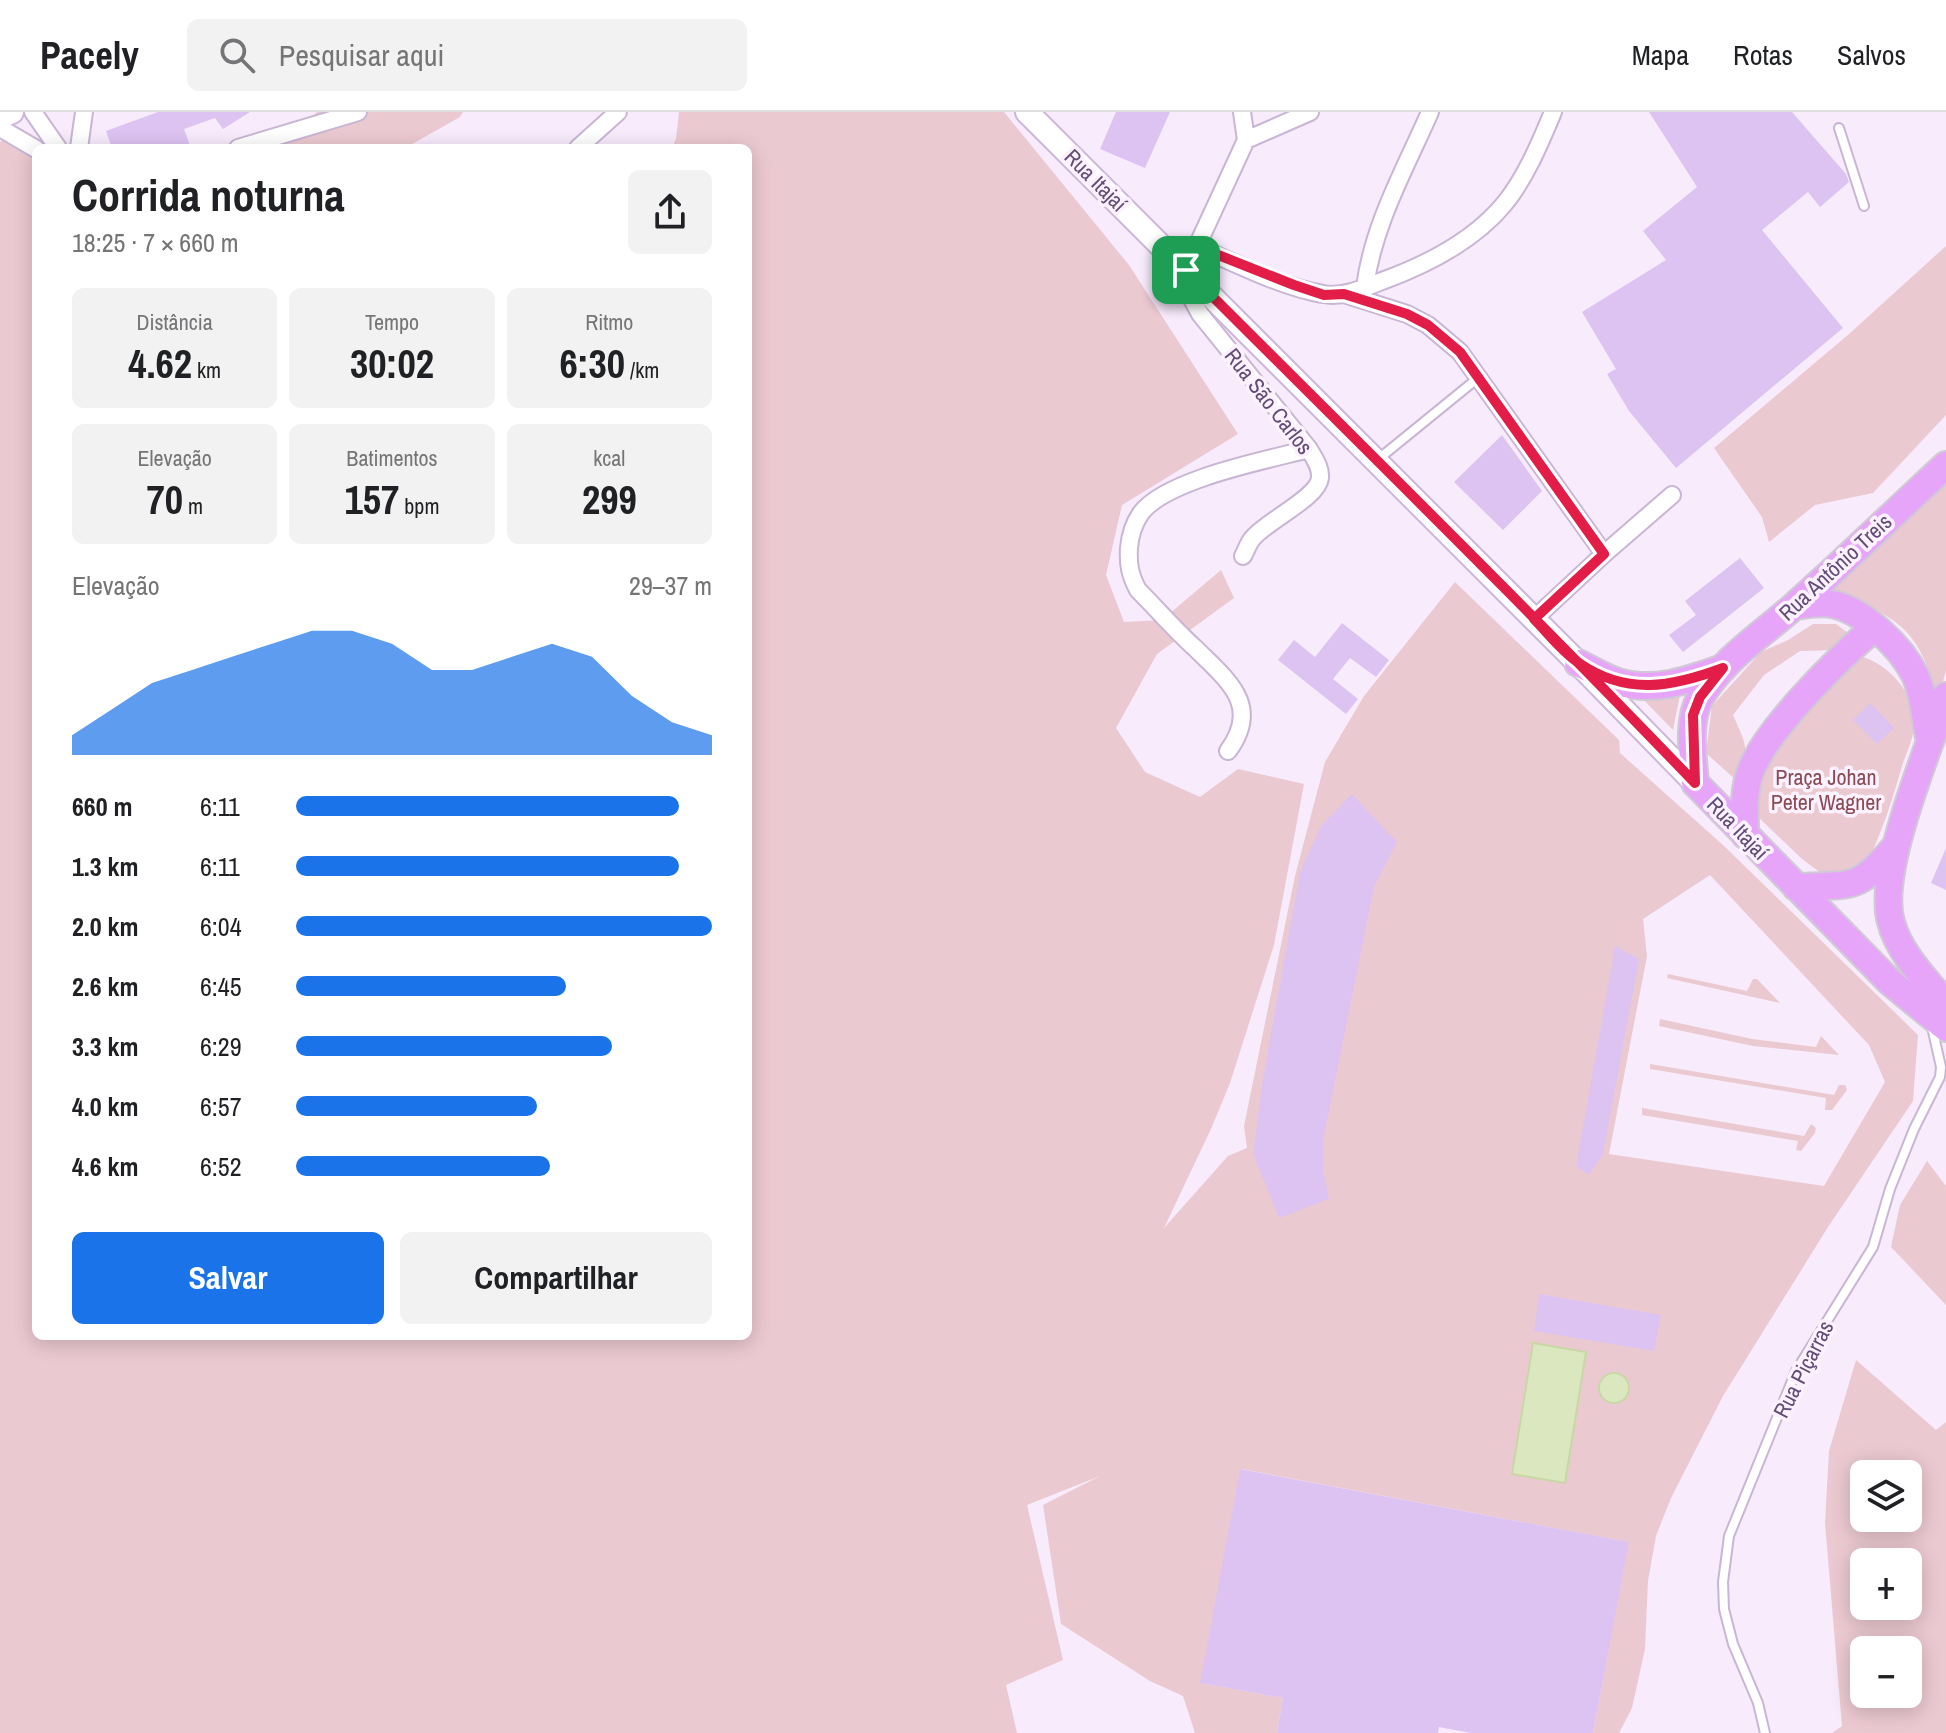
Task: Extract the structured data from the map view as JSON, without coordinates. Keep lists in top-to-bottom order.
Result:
{
  "streets": {
    "main road": ["Rua Itajaí", "Rua Antônio Treis"],
    "street": ["Rua São Carlos"],
    "lane": ["Rua Piçarras"]
  },
  "crossings": [
    ["Rua Itajaí", "Rua São Carlos"],
    ["Rua Itajaí", "Rua Antônio Treis"],
    ["Rua Itajaí", "Rua Piçarras"]
  ],
  "parks": ["Praça Johan Peter Wagner"],
  "page": {
    "header": "Pacely",
    "search": "Pesquisar aqui",
    "nav": ["Mapa", "Rotas", "Salvos"],
    "heading": ["Corrida noturna", "18:25 · 7 × 660 m"],
    "stats": [
      ["Distância", "4.62 km"],
      ["Tempo", "30:02"],
      ["Ritmo", "6:30 /km"],
      ["Elevação", "70 m"],
      ["Batimentos", "157 bpm"],
      ["kcal", "299"]
    ],
    "chart": ["Elevação", "29–37 m"],
    "list": [
      {
        "name": "660 m",
        "note": "6:11"
      },
      {
        "name": "1.3 km",
        "note": "6:11"
      },
      {
        "name": "2.0 km",
        "note": "6:04"
      },
      {
        "name": "2.6 km",
        "note": "6:45"
      },
      {
        "name": "3.3 km",
        "note": "6:29"
      },
      {
        "name": "4.0 km",
        "note": "6:57"
      },
      {
        "name": "4.6 km",
        "note": "6:52"
      }
    ],
    "buttons": ["Salvar", "Compartilhar"],
    "map_buttons": ["+", "−"]
  }
}
